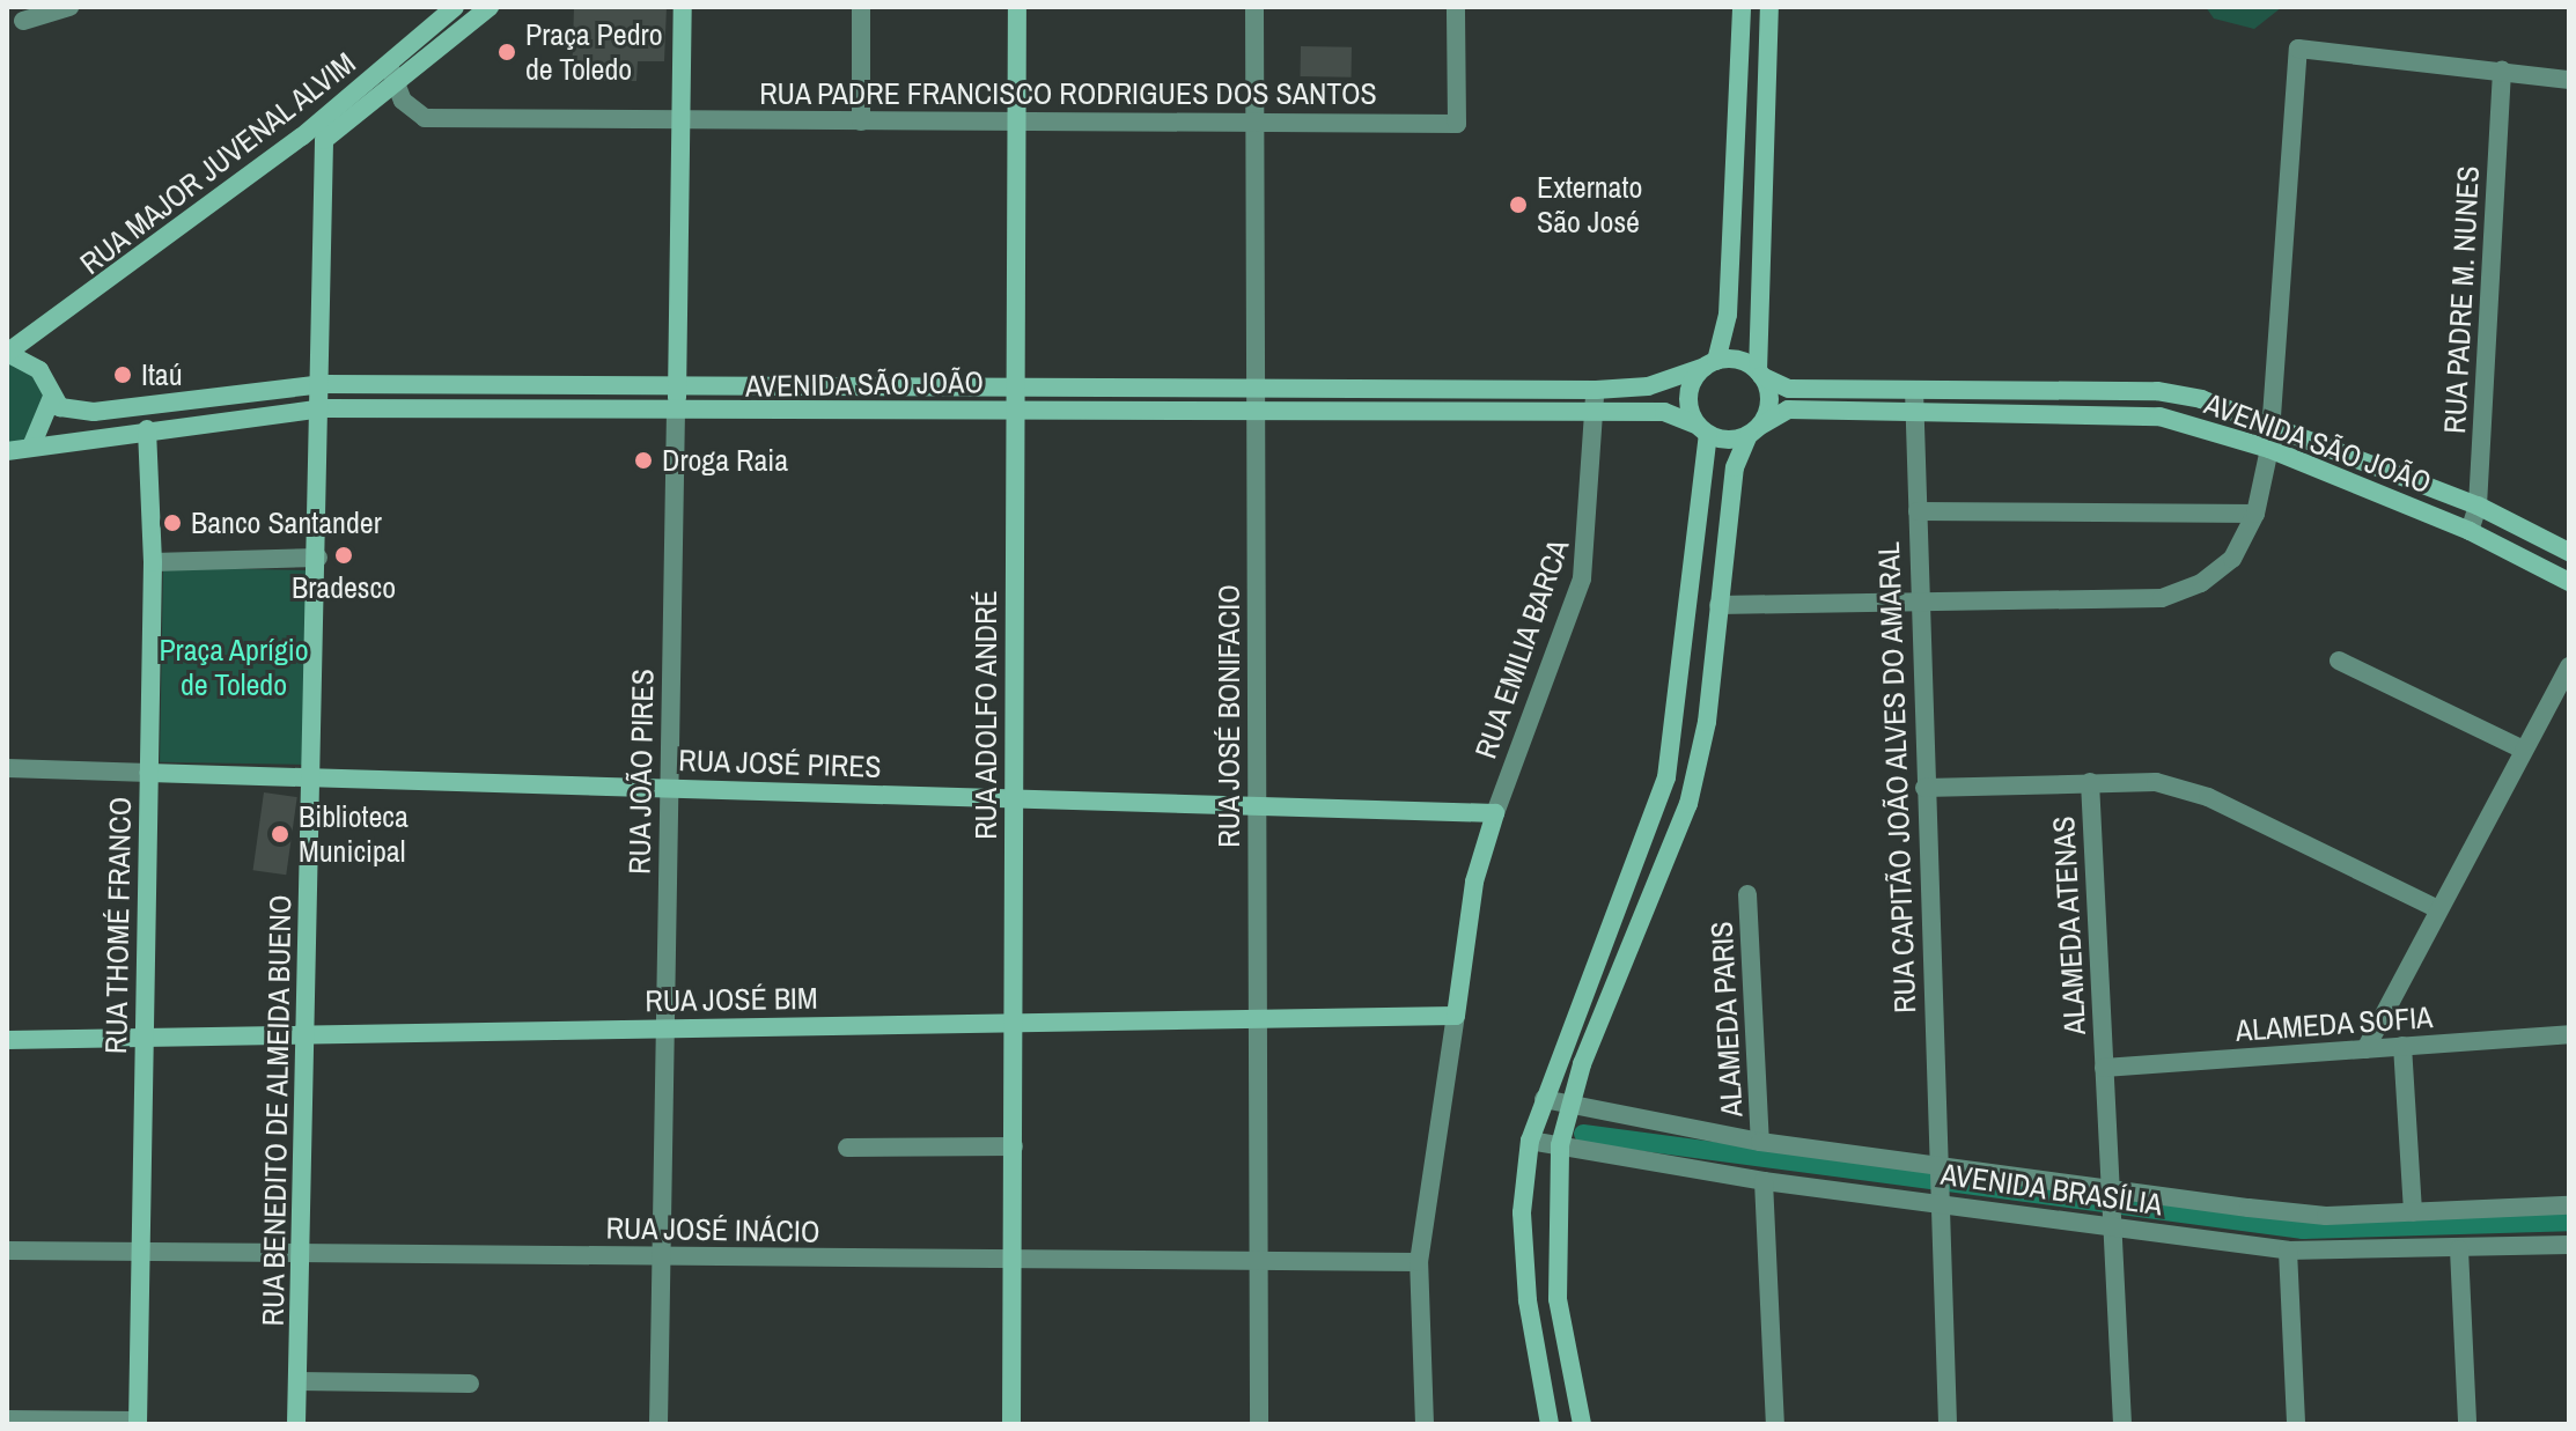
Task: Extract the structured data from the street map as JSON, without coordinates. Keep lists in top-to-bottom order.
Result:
{
  "streets": {
    "main road": [
      "RUA MAJOR JUVENAL ALVIM",
      "AVENIDA SÃO JOÃO",
      "RUA ADOLFO ANDRÉ",
      "RUA JOSÉ PIRES",
      "RUA JOÃO PIRES",
      "RUA THOMÉ FRANCO",
      "RUA JOSÉ BIM",
      "RUA BENEDITO DE ALMEIDA BUENO"
    ],
    "street": [
      "RUA PADRE FRANCISCO RODRIGUES DOS SANTOS",
      "RUA PADRE M. NUNES",
      "RUA EMILIA BARCA",
      "RUA JOSÉ BONIFACIO",
      "RUA CAPITÃO JOÃO ALVES DO AMARAL",
      "ALAMEDA ATENAS",
      "ALAMEDA PARIS",
      "ALAMEDA SOFIA",
      "AVENIDA BRASÍLIA",
      "RUA JOSÉ INÁCIO"
    ]
  },
  "crossings": [
    ["RUA PADRE FRANCISCO RODRIGUES DOS SANTOS", "RUA MAJOR JUVENAL ALVIM"],
    ["RUA PADRE FRANCISCO RODRIGUES DOS SANTOS", "RUA ADOLFO ANDRÉ"],
    ["RUA PADRE FRANCISCO RODRIGUES DOS SANTOS", "RUA JOSÉ BONIFACIO"],
    ["RUA PADRE FRANCISCO RODRIGUES DOS SANTOS", "RUA JOÃO PIRES"],
    ["RUA MAJOR JUVENAL ALVIM", "RUA BENEDITO DE ALMEIDA BUENO"],
    ["RUA PADRE M. NUNES", "AVENIDA SÃO JOÃO"],
    ["AVENIDA SÃO JOÃO", "RUA EMILIA BARCA"],
    ["AVENIDA SÃO JOÃO", "RUA ADOLFO ANDRÉ"],
    ["AVENIDA SÃO JOÃO", "RUA JOSÉ BONIFACIO"],
    ["AVENIDA SÃO JOÃO", "RUA JOÃO PIRES"],
    ["AVENIDA SÃO JOÃO", "RUA CAPITÃO JOÃO ALVES DO AMARAL"],
    ["AVENIDA SÃO JOÃO", "RUA THOMÉ FRANCO"],
    ["AVENIDA SÃO JOÃO", "RUA BENEDITO DE ALMEIDA BUENO"],
    ["RUA EMILIA BARCA", "RUA JOSÉ PIRES"],
    ["RUA ADOLFO ANDRÉ", "RUA JOSÉ PIRES"],
    ["RUA ADOLFO ANDRÉ", "RUA JOSÉ BIM"],
    ["RUA ADOLFO ANDRÉ", "RUA JOSÉ INÁCIO"],
    ["RUA JOSÉ BONIFACIO", "RUA JOSÉ PIRES"],
    ["RUA JOSÉ BONIFACIO", "RUA JOSÉ BIM"],
    ["RUA JOSÉ BONIFACIO", "RUA JOSÉ INÁCIO"],
    ["RUA JOSÉ PIRES", "RUA JOÃO PIRES"],
    ["RUA JOSÉ PIRES", "RUA THOMÉ FRANCO"],
    ["RUA JOSÉ PIRES", "RUA BENEDITO DE ALMEIDA BUENO"],
    ["RUA JOÃO PIRES", "RUA JOSÉ BIM"],
    ["RUA JOÃO PIRES", "RUA JOSÉ INÁCIO"],
    ["RUA CAPITÃO JOÃO ALVES DO AMARAL", "AVENIDA BRASÍLIA"],
    ["RUA THOMÉ FRANCO", "RUA JOSÉ BIM"],
    ["RUA THOMÉ FRANCO", "RUA JOSÉ INÁCIO"],
    ["ALAMEDA ATENAS", "ALAMEDA SOFIA"],
    ["ALAMEDA ATENAS", "AVENIDA BRASÍLIA"],
    ["RUA JOSÉ BIM", "RUA BENEDITO DE ALMEIDA BUENO"],
    ["ALAMEDA PARIS", "AVENIDA BRASÍLIA"],
    ["RUA BENEDITO DE ALMEIDA BUENO", "RUA JOSÉ INÁCIO"]
  ],
  "parks": ["Praça Aprígio de Toledo"],
  "places": [
    "Praça Pedro de Toledo",
    "Externato São José",
    "Itaú",
    "Droga Raia",
    "Banco Santander",
    "Bradesco",
    "Biblioteca Municipal"
  ]
}
